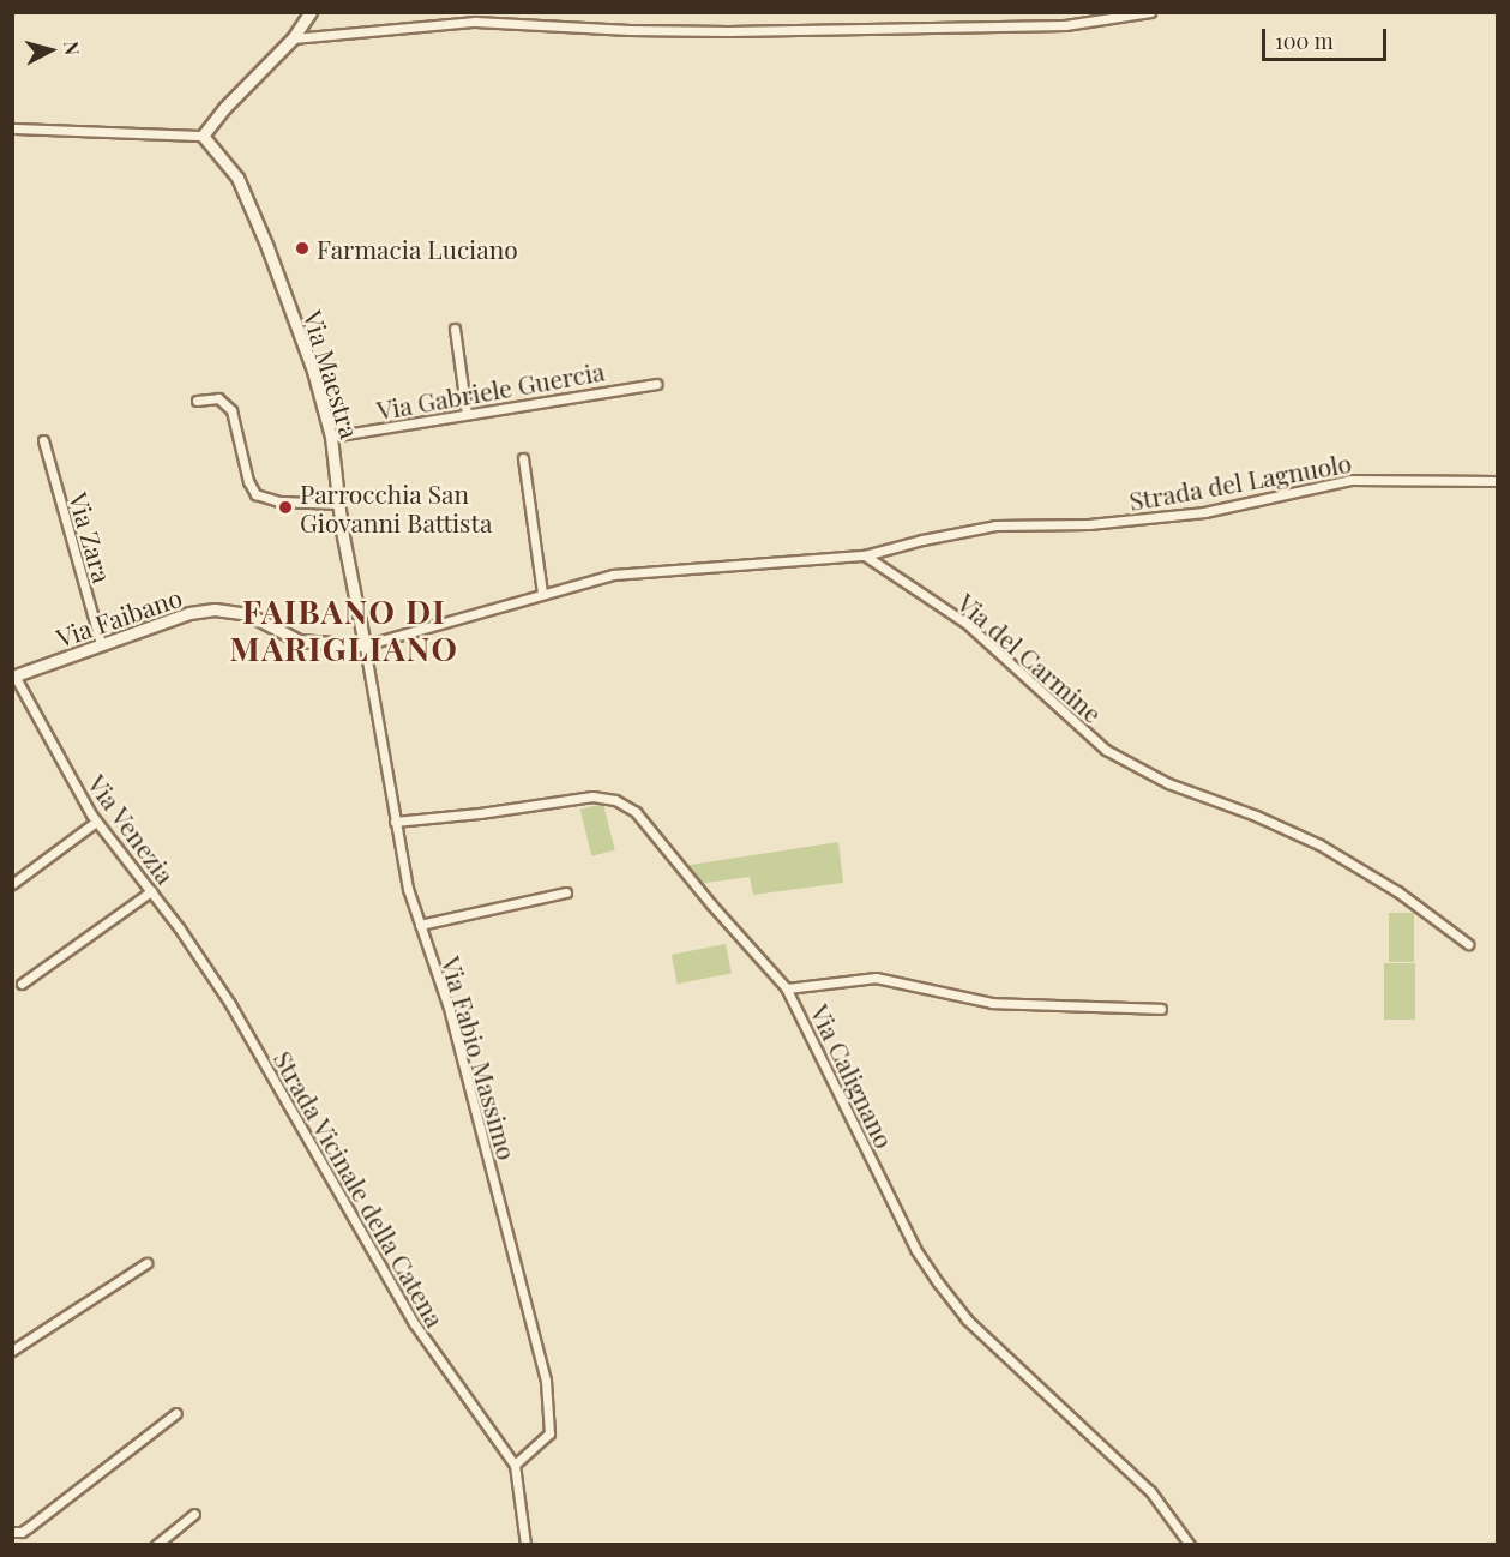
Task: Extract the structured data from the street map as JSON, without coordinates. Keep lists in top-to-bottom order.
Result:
{
  "streets": {
    "street": [
      "Via Maestra",
      "Via Gabriele Guercia",
      "Strada del Lagnuolo",
      "Via Zara",
      "Via Faibano",
      "Via del Carmine",
      "Via Venezia",
      "Via Fabio Massimo",
      "Via Calignano",
      "Strada Vicinale della Catena"
    ]
  },
  "crossings": [
    ["Via Maestra", "Via Gabriele Guercia"],
    ["Via Maestra", "Via Faibano"],
    ["Via Maestra", "Via Fabio Massimo"],
    ["Strada del Lagnuolo", "Via del Carmine"],
    ["Via Zara", "Via Faibano"],
    ["Via Faibano", "Via Venezia"],
    ["Via Faibano", "Via Fabio Massimo"],
    ["Via Venezia", "Strada Vicinale della Catena"],
    ["Via Fabio Massimo", "Via Calignano"],
    ["Via Fabio Massimo", "Strada Vicinale della Catena"]
  ],
  "districts": ["FAIBANO DI MARIGLIANO"],
  "places": ["Farmacia Luciano", "Parrocchia San Giovanni Battista"],
  "scale_bar": "100 m",
  "north": "right"
}
